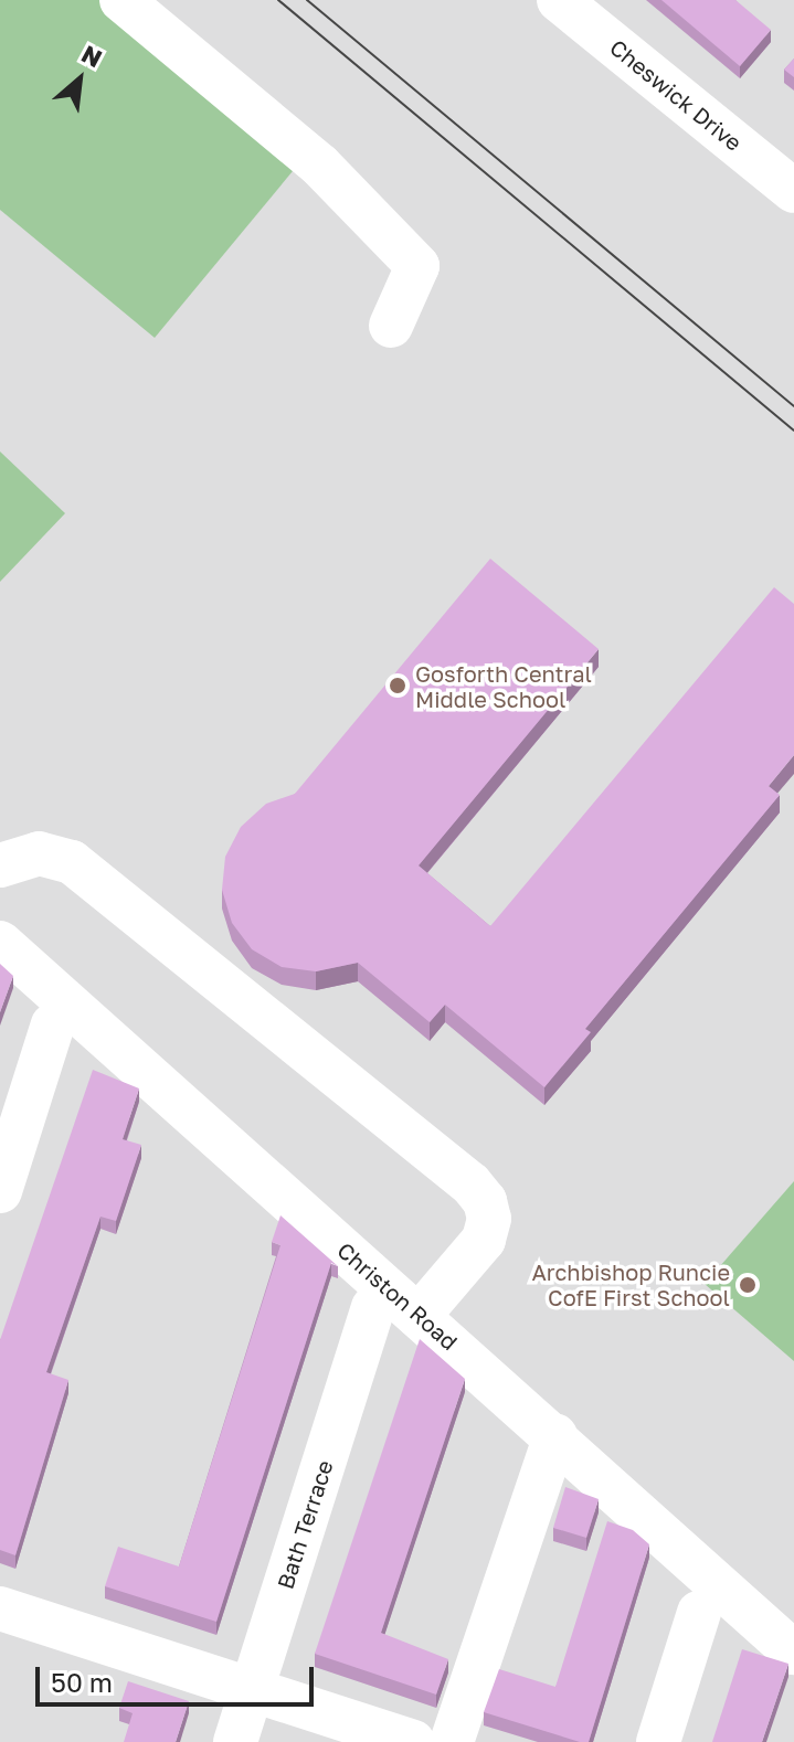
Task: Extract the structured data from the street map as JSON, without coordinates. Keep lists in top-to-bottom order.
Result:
{
  "streets": {
    "street": ["Cheswick Drive", "Christon Road", "Bath Terrace"]
  },
  "places": ["Gosforth Central Middle School", "Archbishop Runcie CofE First School"],
  "scale_bar": "50 m",
  "north": "top right"
}
